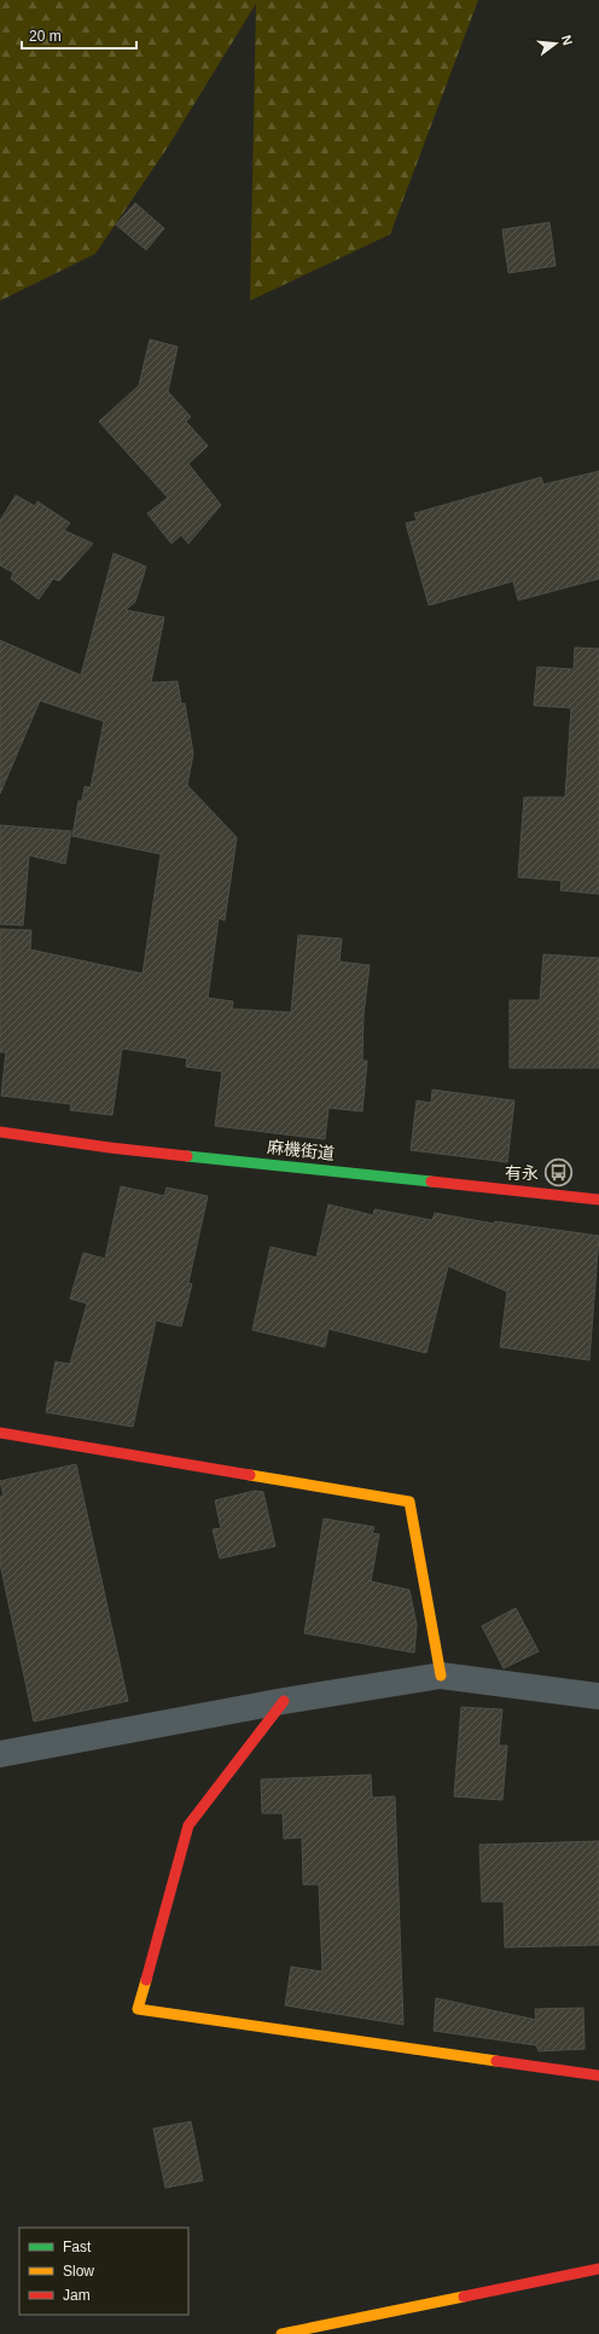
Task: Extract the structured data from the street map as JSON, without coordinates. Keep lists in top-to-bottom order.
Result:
{
  "streets": {
    "street": ["麻機街道"]
  },
  "places": {
    "bus stop": ["有永"]
  },
  "legend": ["Fast", "Slow", "Jam"],
  "scale_bar": "20 m",
  "north": "right"
}
